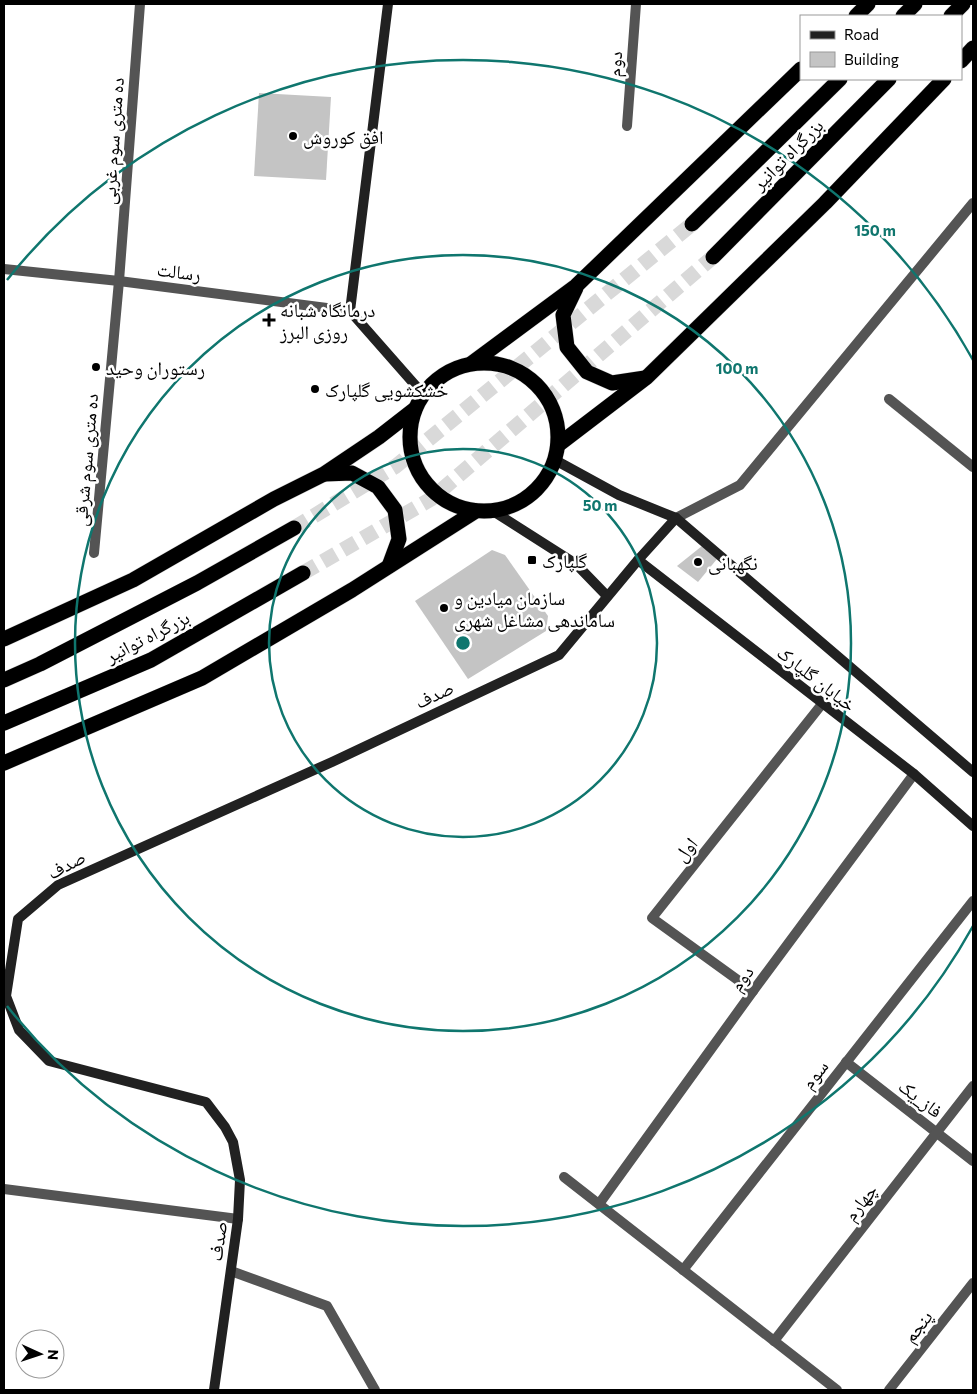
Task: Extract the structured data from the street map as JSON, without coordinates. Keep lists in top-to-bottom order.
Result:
{
  "streets": {
    "highway": ["بزرگراه توانیر"],
    "main road": ["خیابان گلپارک", "صدف"],
    "street": [
      "دوم",
      "ده متری سوم غربی",
      "رسالت",
      "ده متری سوم شرقی",
      "اول",
      "سوم",
      "فاز_یک",
      "چهارم",
      "پنجم"
    ]
  },
  "crossings": [
    ["دوم", "خیابان گلپارک"],
    ["دوم", "اول"],
    ["ده متری سوم غربی", "رسالت"],
    ["ده متری سوم غربی", "ده متری سوم شرقی"],
    ["رسالت", "ده متری سوم شرقی"],
    ["خیابان گلپارک", "صدف"],
    ["خیابان گلپارک", "اول"],
    ["سوم", "فاز_یک"],
    ["فاز_یک", "چهارم"]
  ],
  "places": {
    "other": [
      "افق کوروش",
      "رستوران وحید",
      "خشکشویی گلپارک",
      "نگهبانی",
      "سازمان میادین و ساماندهی مشاغل شهری"
    ],
    "health": ["درمانگاه شبانه روزی البرز"],
    "transit": ["گلپارک"]
  },
  "legend": ["Road", "Building"],
  "north": "right",
  "rings": ["150 m", "100 m", "50 m"]
}
